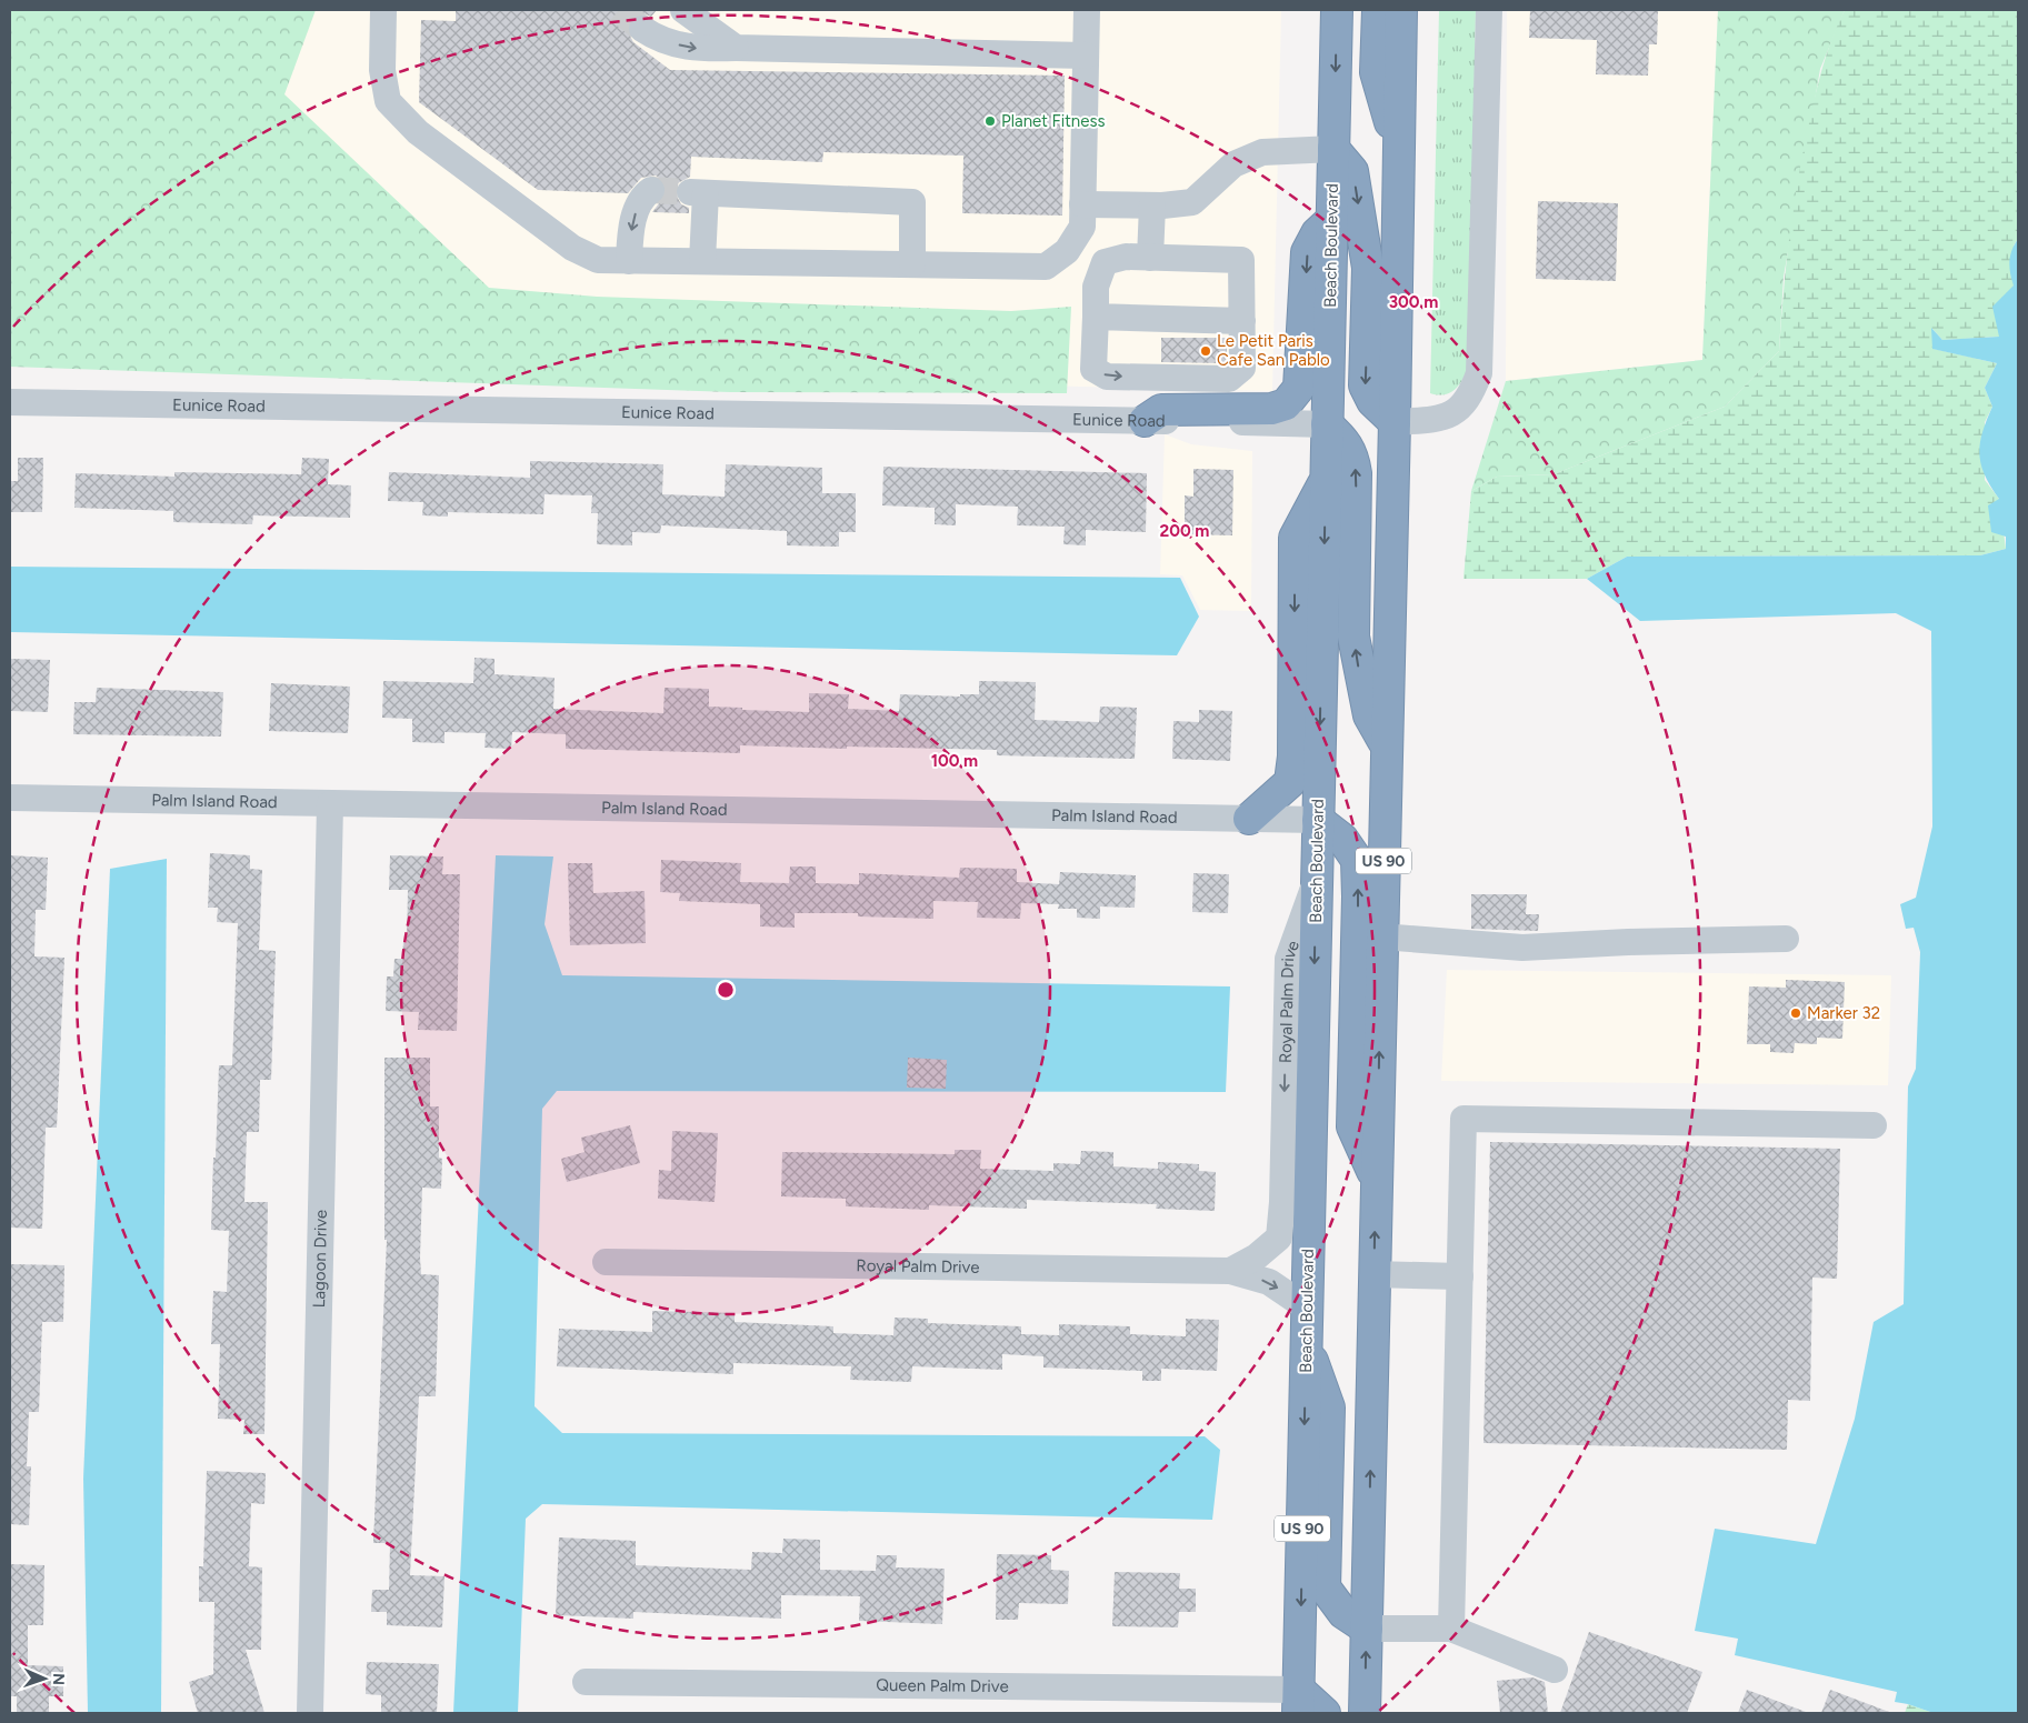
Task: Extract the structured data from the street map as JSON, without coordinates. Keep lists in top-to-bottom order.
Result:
{
  "streets": {
    "highway": ["Beach Boulevard", "US 90"],
    "street": [
      "Eunice Road",
      "Palm Island Road",
      "Royal Palm Drive",
      "Lagoon Drive",
      "Queen Palm Drive"
    ]
  },
  "crossings": [
    ["Beach Boulevard", "Eunice Road"],
    ["Beach Boulevard", "Palm Island Road"],
    ["Beach Boulevard", "Royal Palm Drive"],
    ["Beach Boulevard", "Queen Palm Drive"],
    ["Palm Island Road", "Lagoon Drive"]
  ],
  "one_way": ["Royal Palm Drive"],
  "places": ["Planet Fitness", "Le Petit Paris Cafe San Pablo", "Marker 32"],
  "north": "right",
  "rings": ["300 m", "200 m", "100 m"]
}
